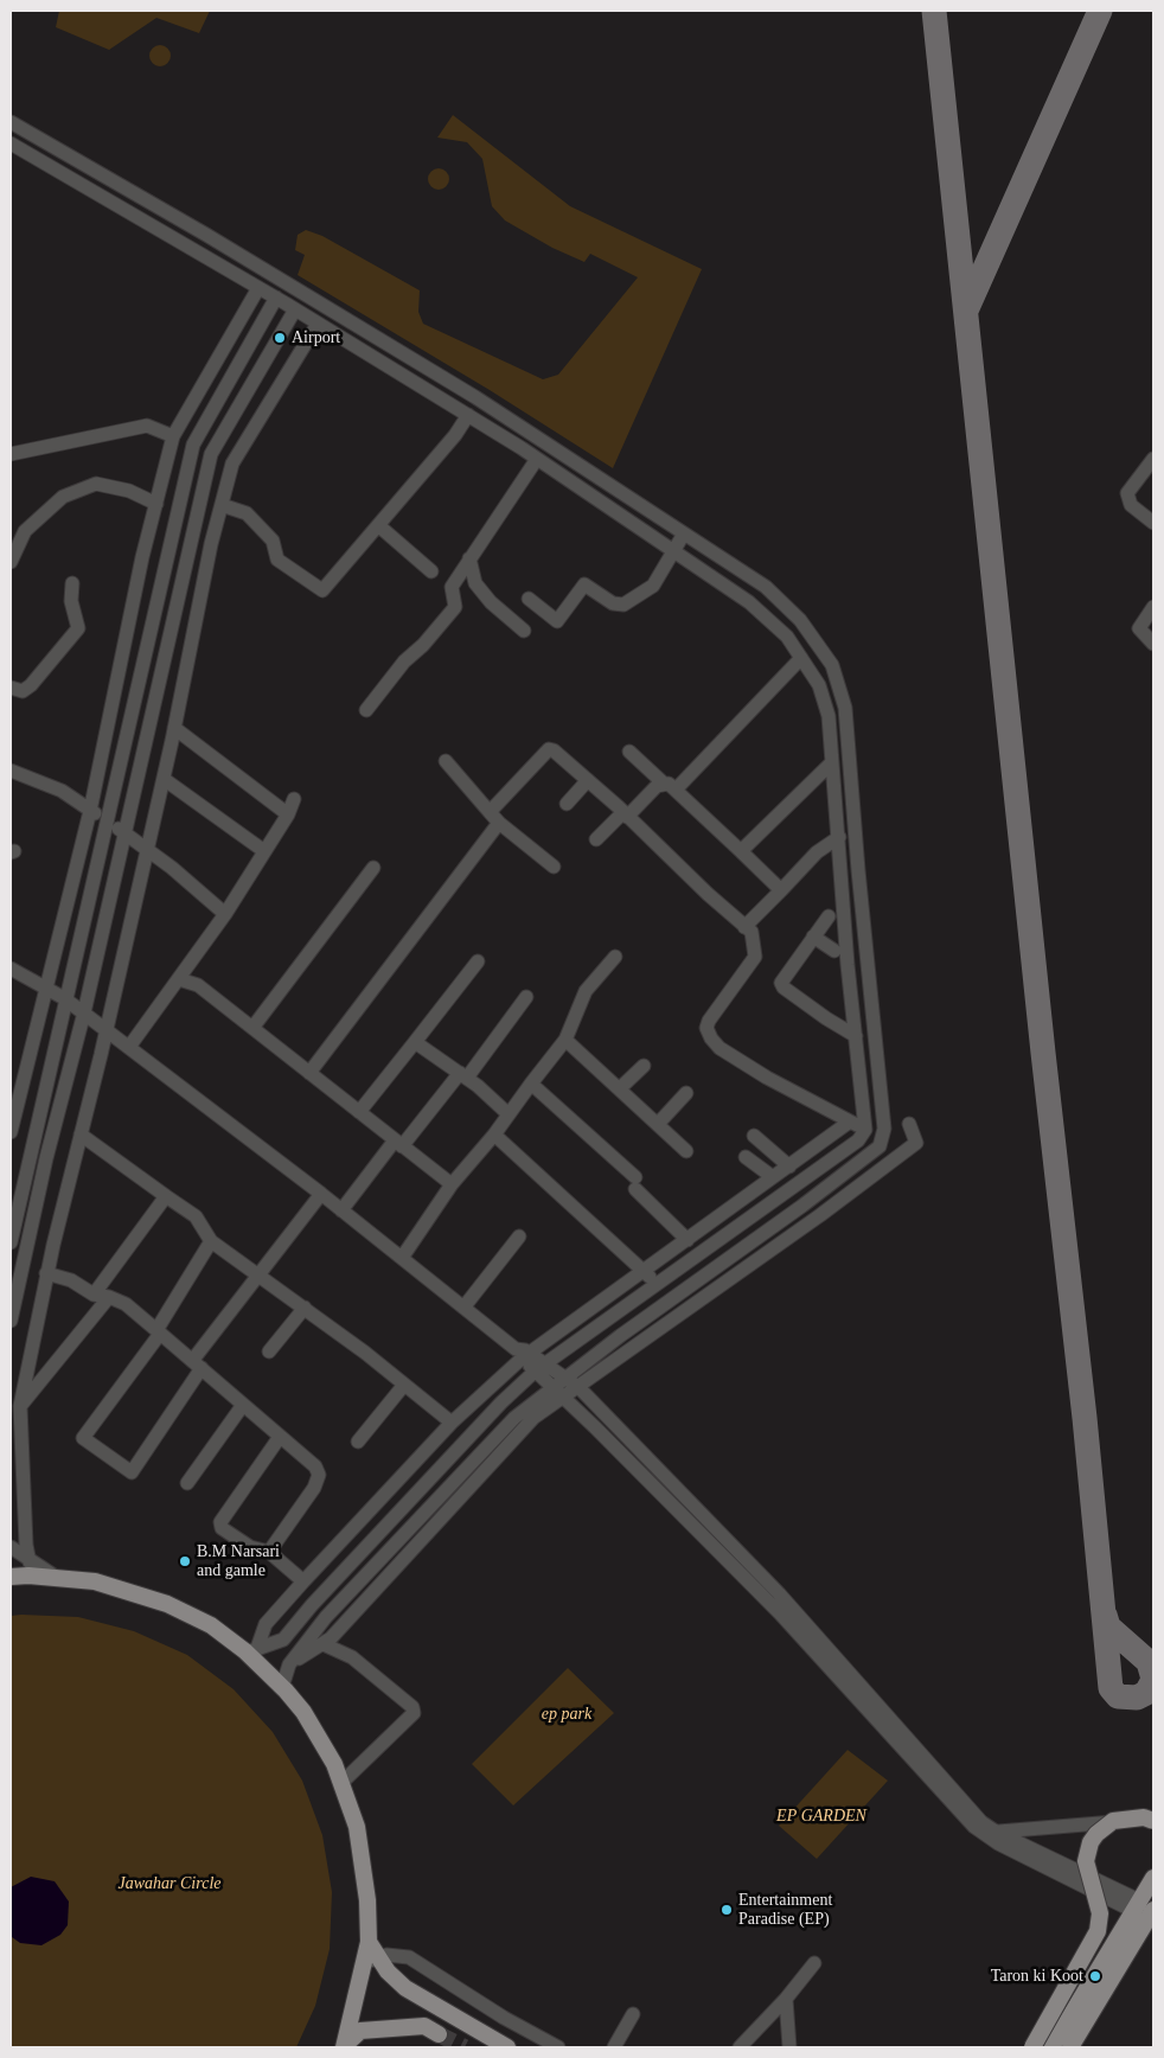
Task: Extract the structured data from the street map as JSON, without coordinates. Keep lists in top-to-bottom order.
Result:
{
  "parks": ["ep park", "EP GARDEN", "Jawahar Circle"],
  "places": [
    "Airport",
    "B.M Narsari and gamle",
    "Entertainment Paradise (EP)",
    "Taron ki Koot"
  ]
}
